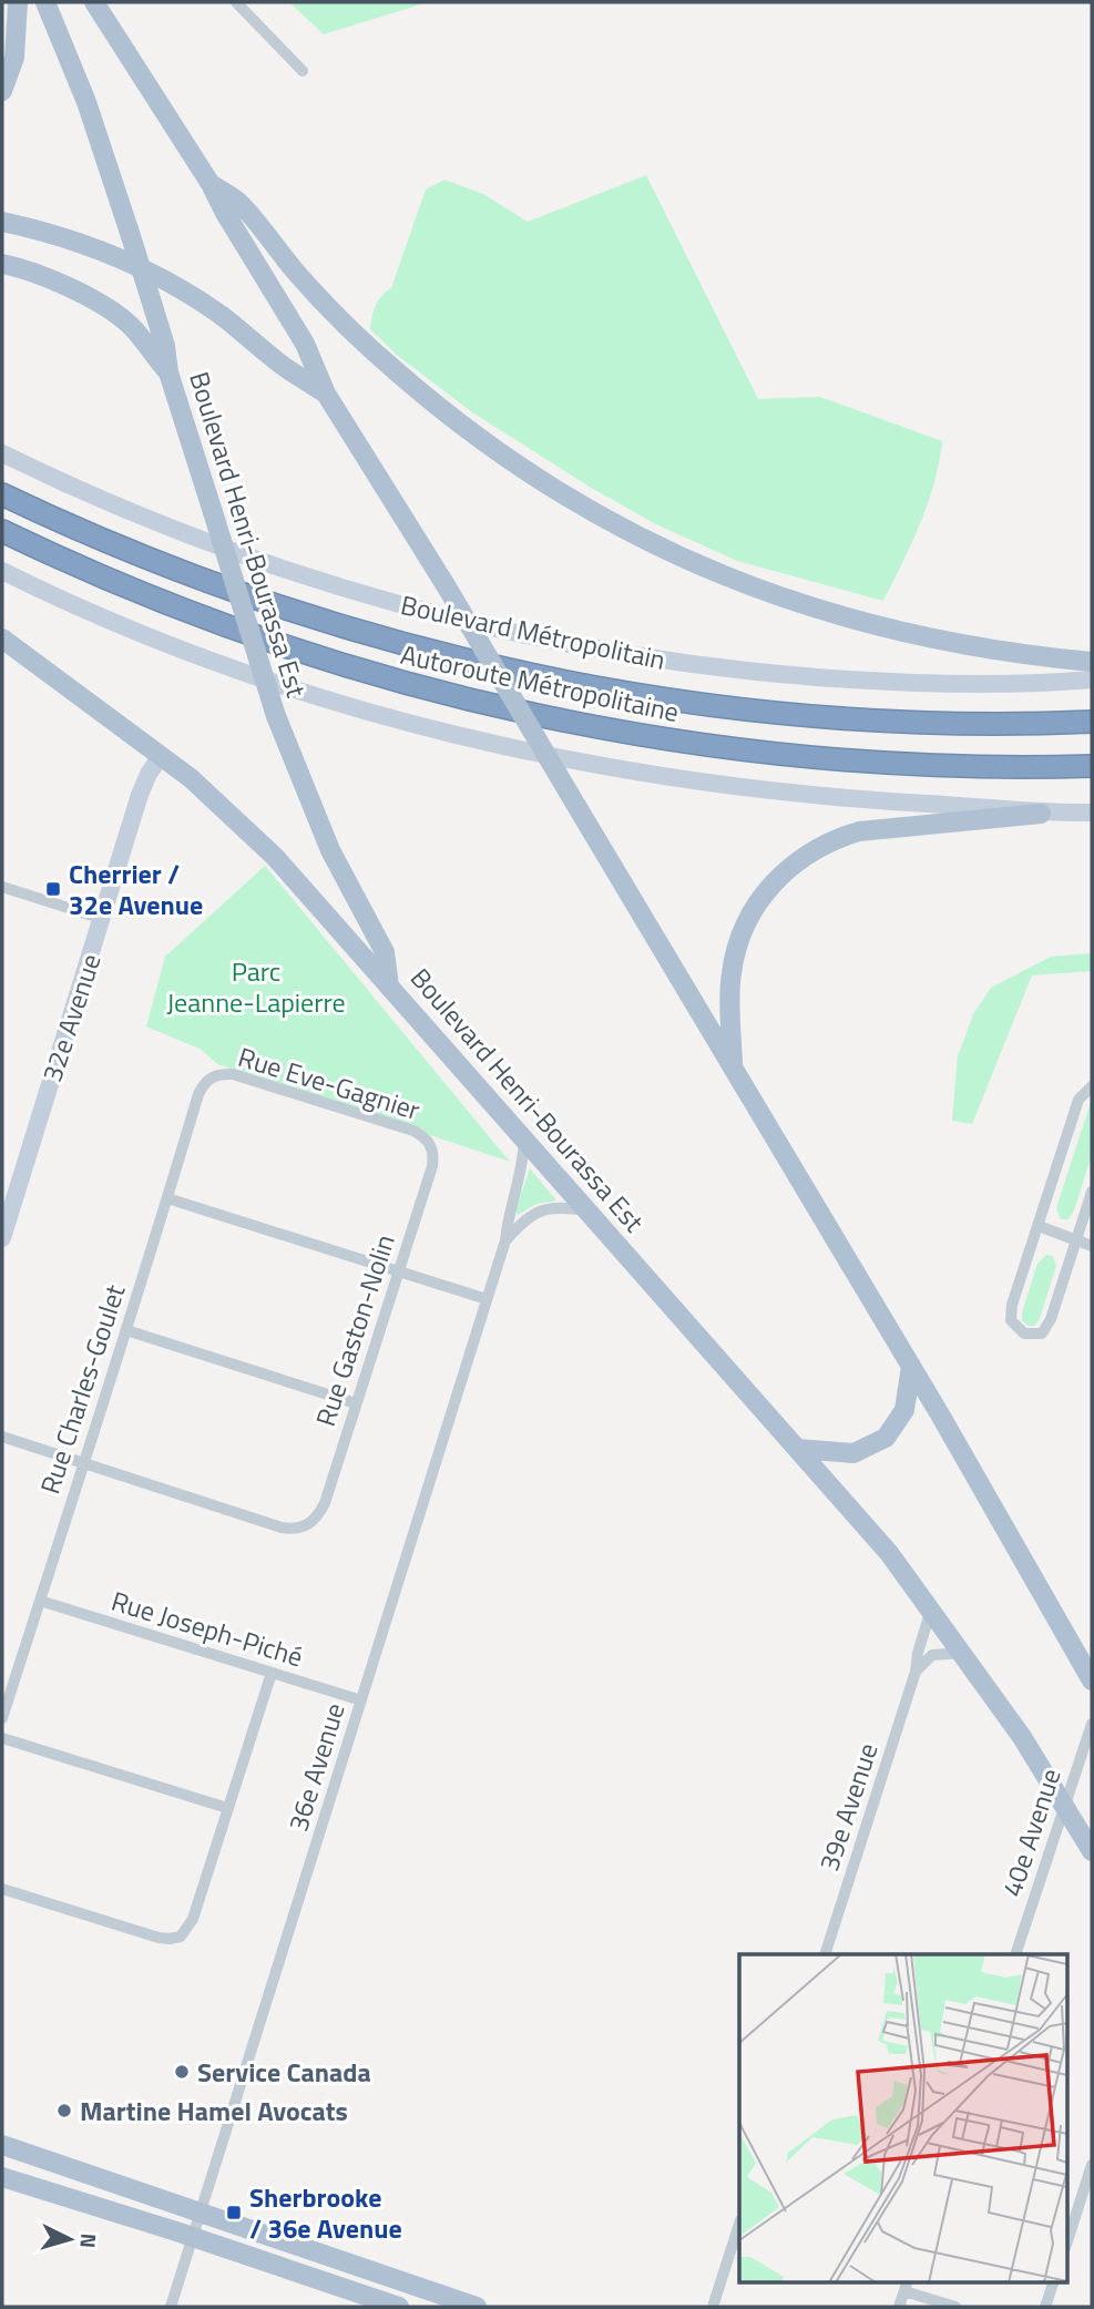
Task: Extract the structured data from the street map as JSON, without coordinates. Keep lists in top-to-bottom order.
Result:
{
  "streets": {
    "highway": ["Autoroute Métropolitaine"],
    "main road": ["Boulevard Henri-Bourassa Est", "Boulevard Métropolitain", "32e Avenue"],
    "street": [
      "Rue Eve-Gagnier",
      "Rue Gaston-Nolin",
      "Rue Charles-Goulet",
      "Rue Joseph-Piché",
      "36e Avenue",
      "39e Avenue",
      "40e Avenue"
    ]
  },
  "crossings": [
    ["Boulevard Henri-Bourassa Est", "36e Avenue"],
    ["Boulevard Henri-Bourassa Est", "39e Avenue"],
    ["Boulevard Henri-Bourassa Est", "40e Avenue"],
    ["Rue Eve-Gagnier", "Rue Gaston-Nolin"],
    ["Rue Eve-Gagnier", "Rue Charles-Goulet"],
    ["Rue Gaston-Nolin", "Rue Charles-Goulet"],
    ["Rue Charles-Goulet", "Rue Joseph-Piché"],
    ["Rue Joseph-Piché", "36e Avenue"]
  ],
  "parks": ["Parc Jeanne-Lapierre"],
  "places": {
    "transit": ["Cherrier / 32e Avenue", "Sherbrooke / 36e Avenue"],
    "other": ["Service Canada", "Martine Hamel Avocats"]
  },
  "north": "right"
}
